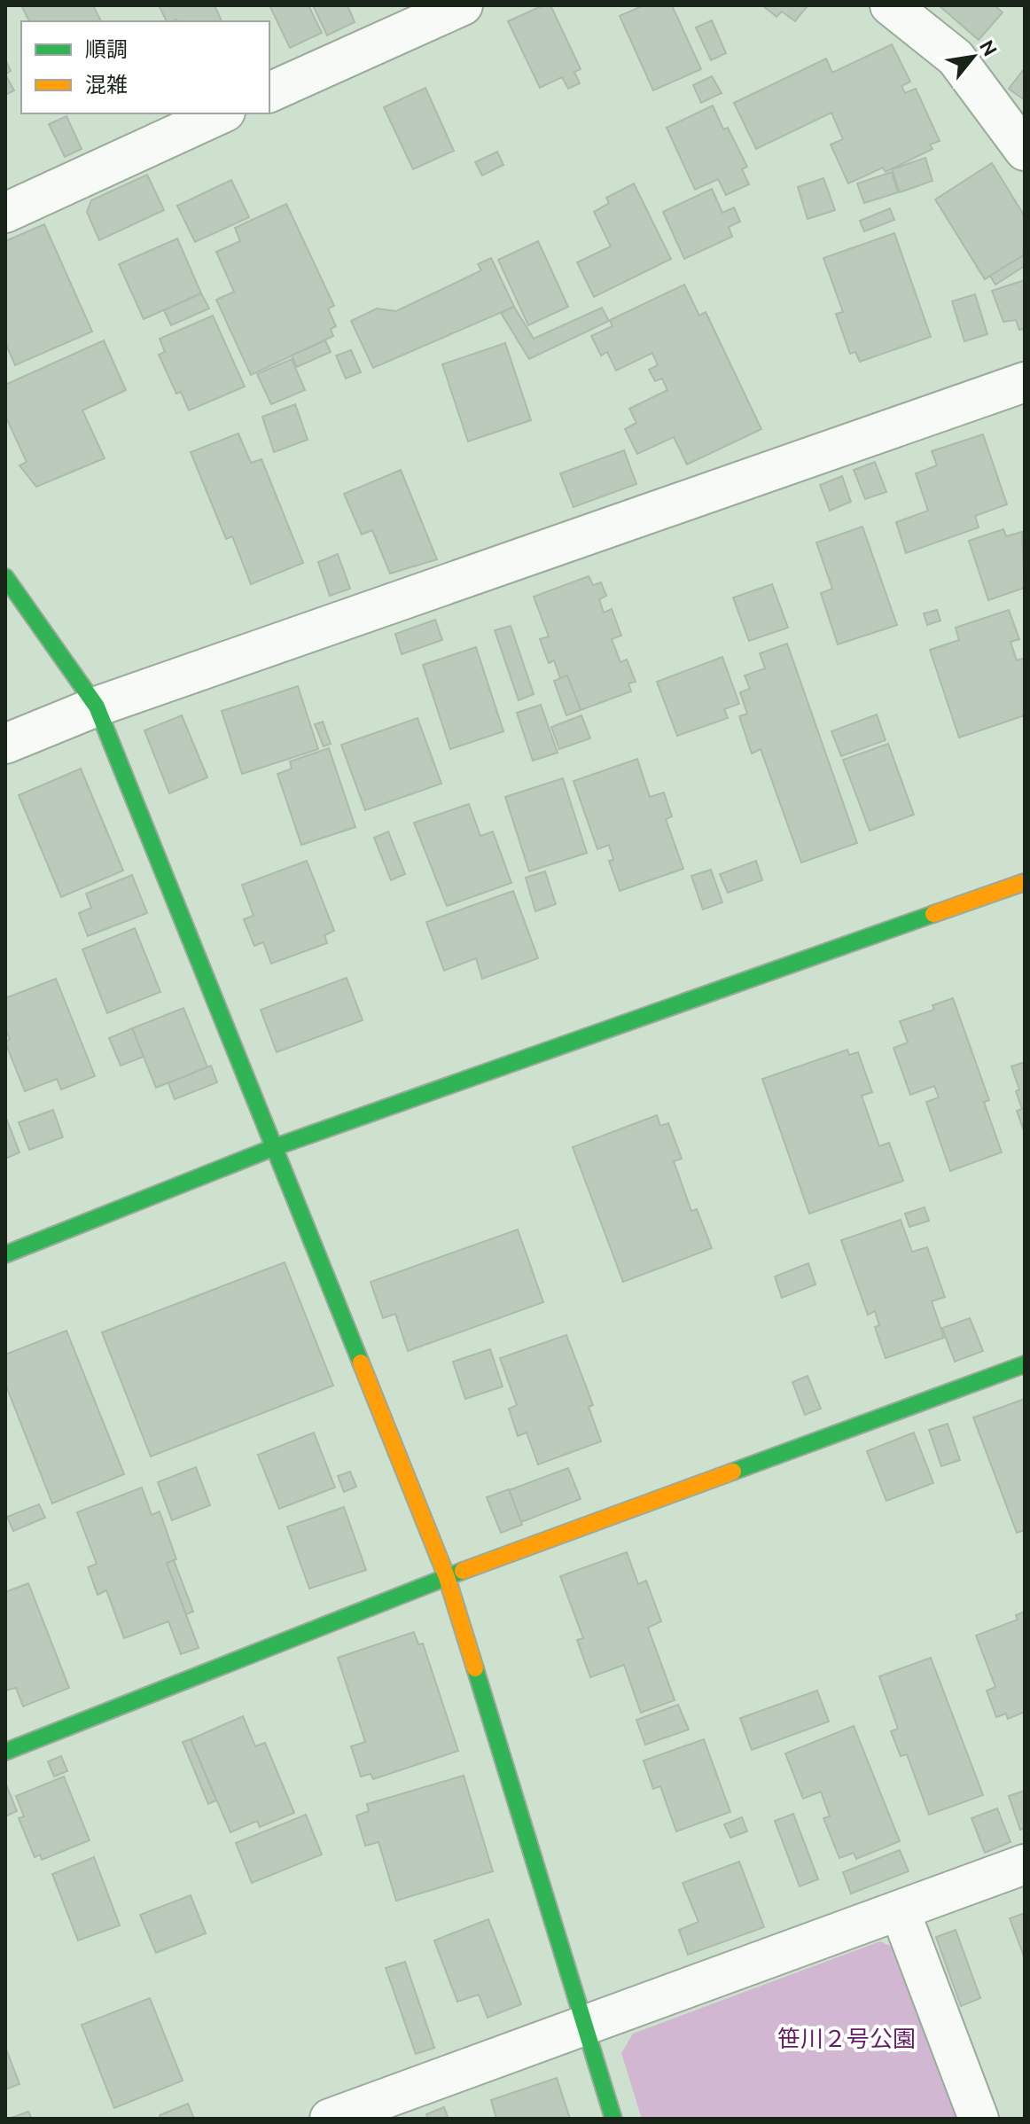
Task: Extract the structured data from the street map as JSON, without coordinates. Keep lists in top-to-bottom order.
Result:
{
  "parks": ["笹川２号公園"],
  "legend": ["順調", "混雑"],
  "north": "top right"
}
